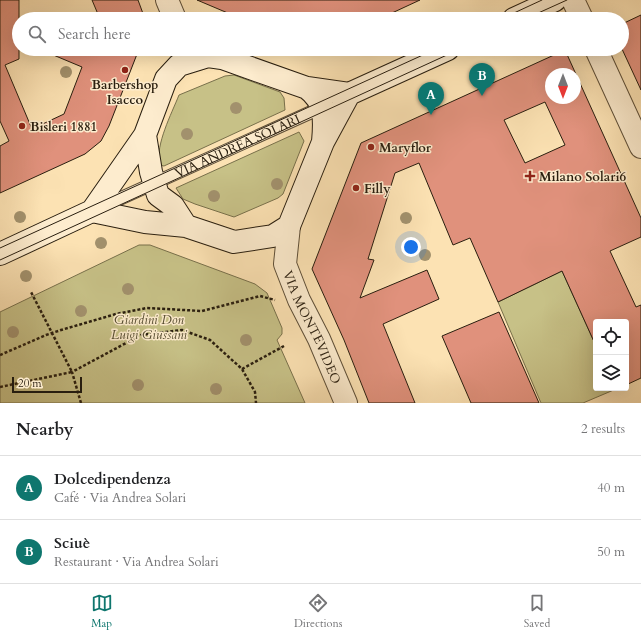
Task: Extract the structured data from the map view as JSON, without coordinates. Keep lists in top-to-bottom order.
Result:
{
  "streets": {
    "street": ["VIA ANDREA SOLARI", "VIA MONTEVIDEO"]
  },
  "parks": ["Giardini Don Luigi Giussani"],
  "places": {
    "other": [
      "Barbershop Isacco",
      "Bisleri 1881",
      "Maryflor",
      "Filly"
    ],
    "health": ["Milano Solari6"]
  },
  "scale_bar": "20 m",
  "north": "bottom",
  "page": {
    "search": "Search here",
    "pins": ["B", "A"],
    "scale": "20 m",
    "heading": ["Nearby", "2 results"],
    "list": [
      {
        "mark": "A",
        "name": "Dolcedipendenza",
        "note": "Café · Via Andrea Solari",
        "value": "40 m"
      },
      {
        "mark": "B",
        "name": "Sciuè",
        "note": "Restaurant · Via Andrea Solari",
        "value": "50 m"
      }
    ],
    "nav": ["Map", "Directions", "Saved"]
  }
}
